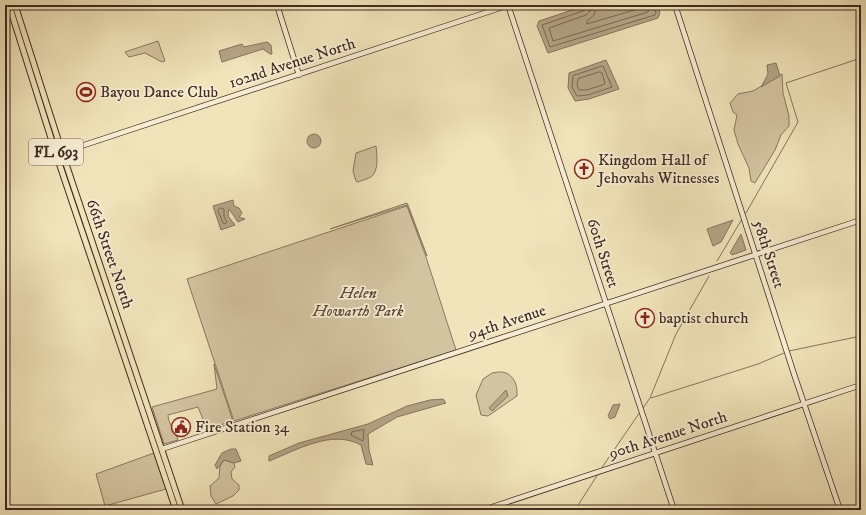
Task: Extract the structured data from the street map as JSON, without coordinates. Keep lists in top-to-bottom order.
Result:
{
  "streets": {
    "main road": ["FL 693", "66th Street North"],
    "street": [
      "102nd Avenue North",
      "60th Street",
      "58th Street",
      "94th Avenue",
      "90th Avenue North"
    ]
  },
  "crossings": [
    ["102nd Avenue North", "60th Street"],
    ["102nd Avenue North", "66th Street North"],
    ["60th Street", "94th Avenue"],
    ["60th Street", "90th Avenue North"],
    ["66th Street North", "94th Avenue"],
    ["58th Street", "94th Avenue"],
    ["58th Street", "90th Avenue North"]
  ],
  "parks": ["Helen Howarth Park"],
  "places": {
    "sports": ["Bayou Dance Club"],
    "church": ["Kingdom Hall of Jehovahs Witnesses", "baptist church"],
    "public building": ["Fire Station 34"]
  }
}
